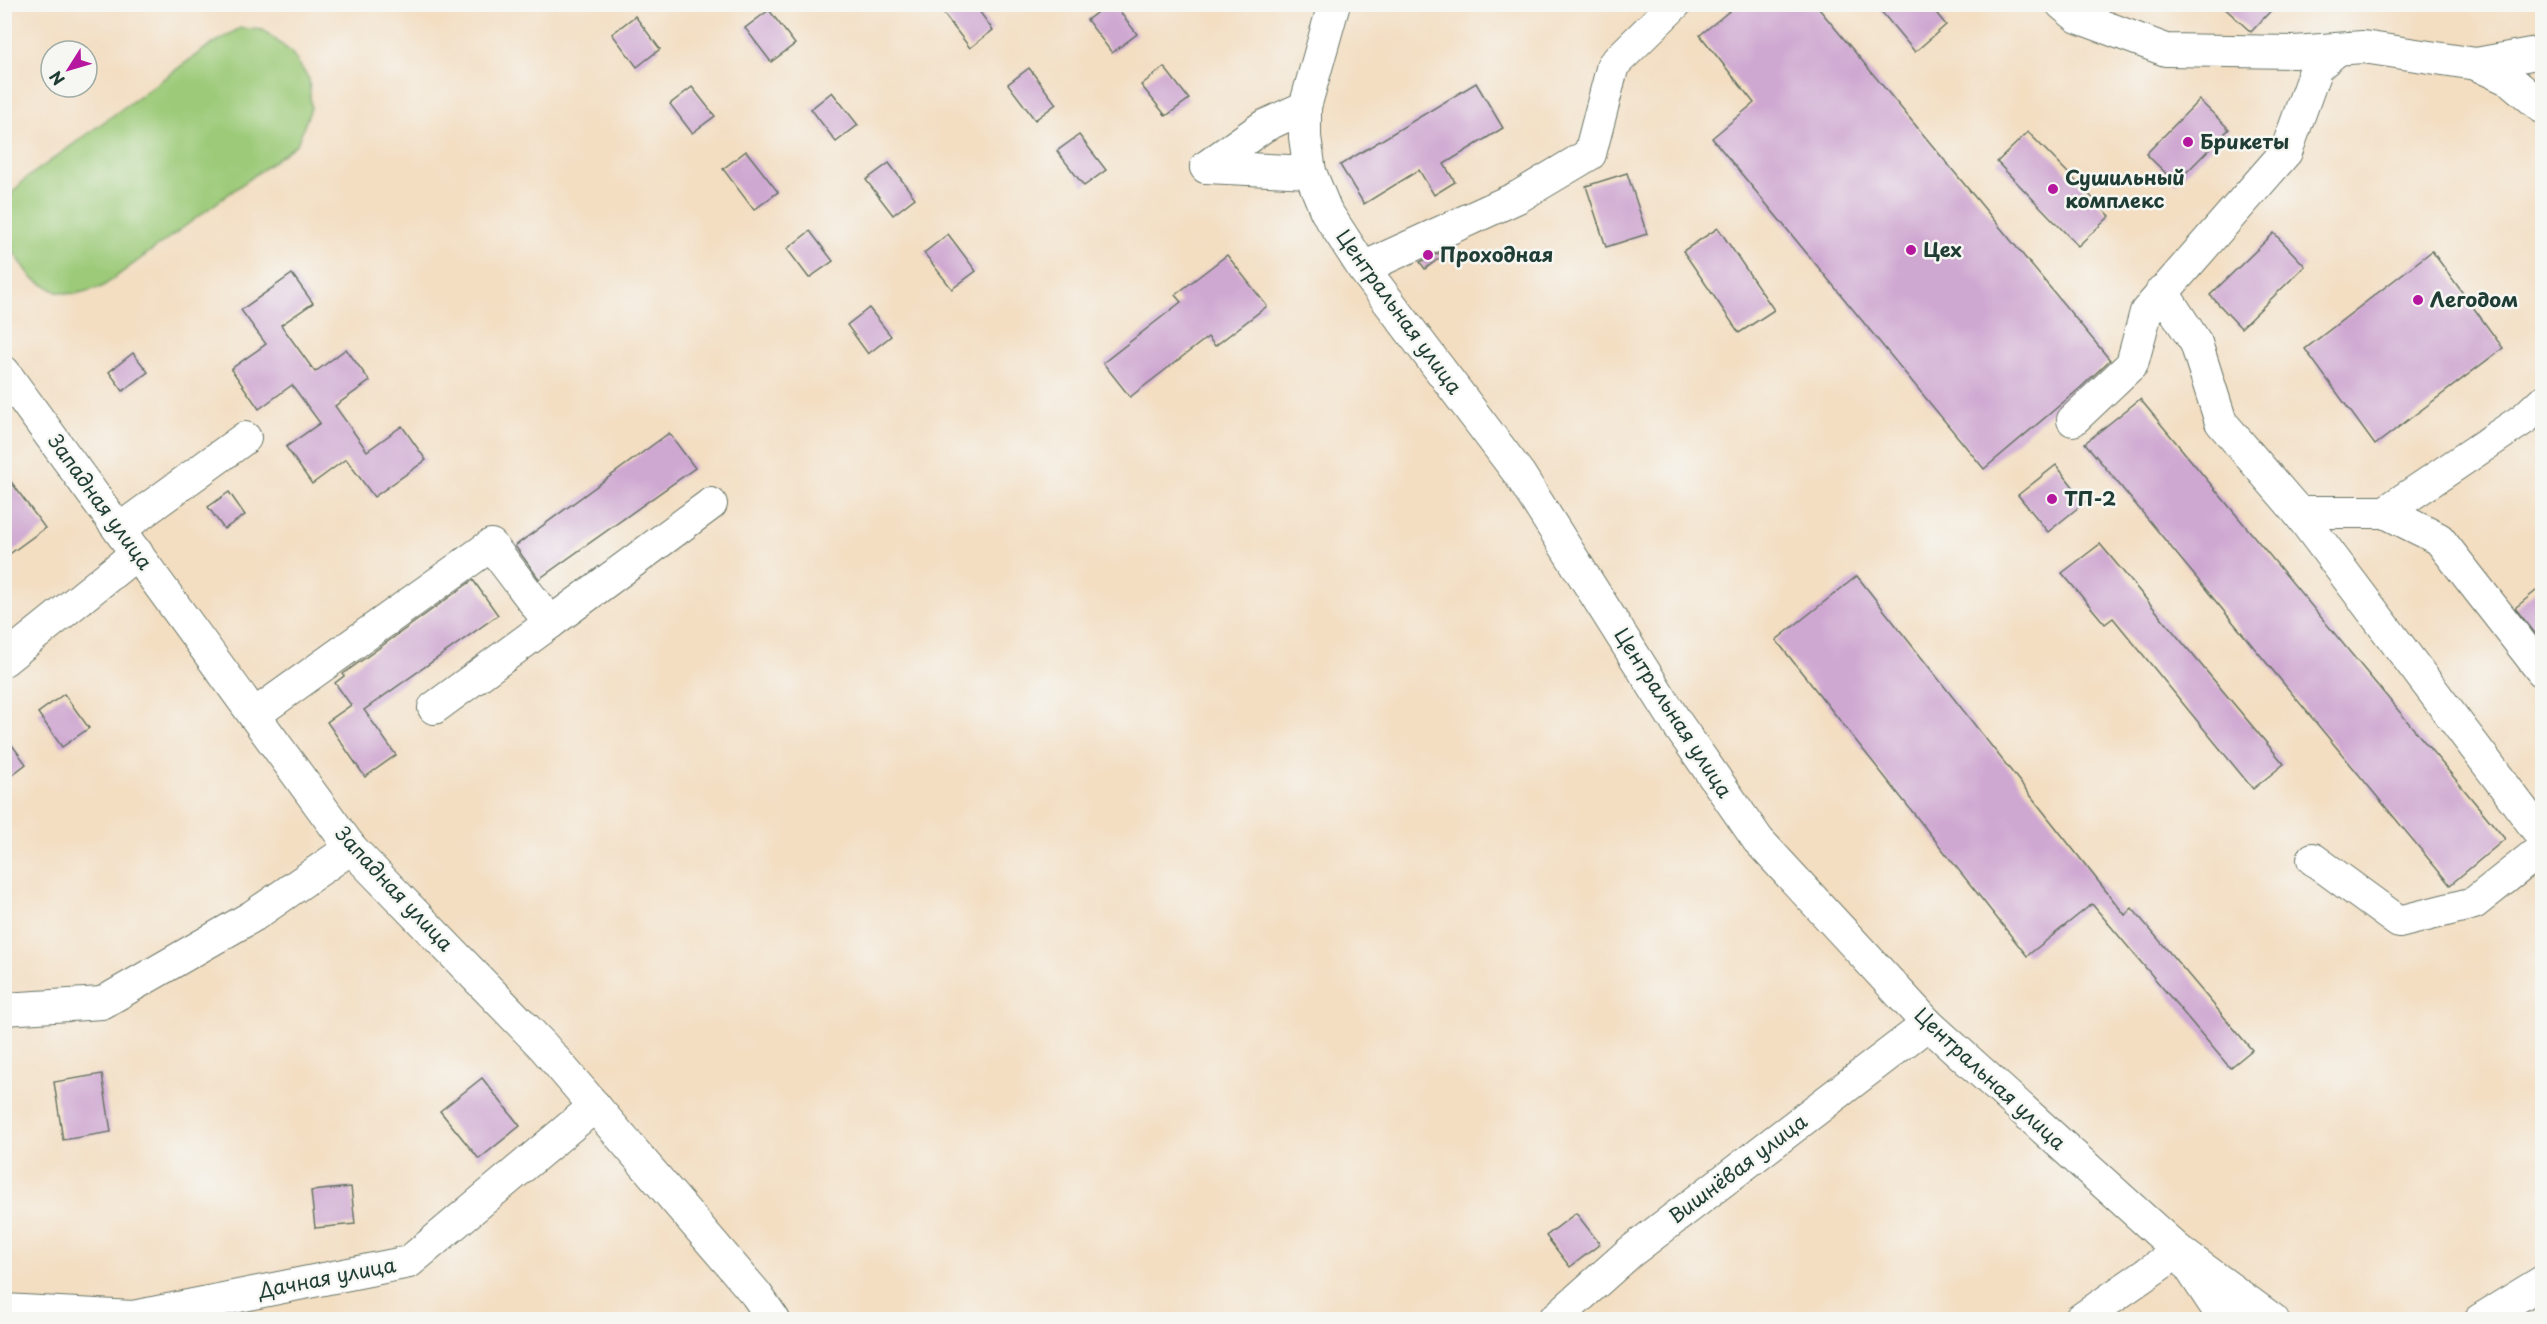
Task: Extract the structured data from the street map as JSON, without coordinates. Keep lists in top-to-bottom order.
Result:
{
  "streets": {
    "street": [
      "Центральная улица",
      "Западная улица",
      "Вишнёвая улица",
      "Дачная улица"
    ]
  },
  "crossings": [
    ["Центральная улица", "Вишнёвая улица"],
    ["Западная улица", "Дачная улица"]
  ],
  "places": [
    "Брикеты",
    "Сушильный комплекс",
    "Цех",
    "Проходная",
    "Легодом",
    "ТП-2"
  ],
  "north": "bottom left"
}
